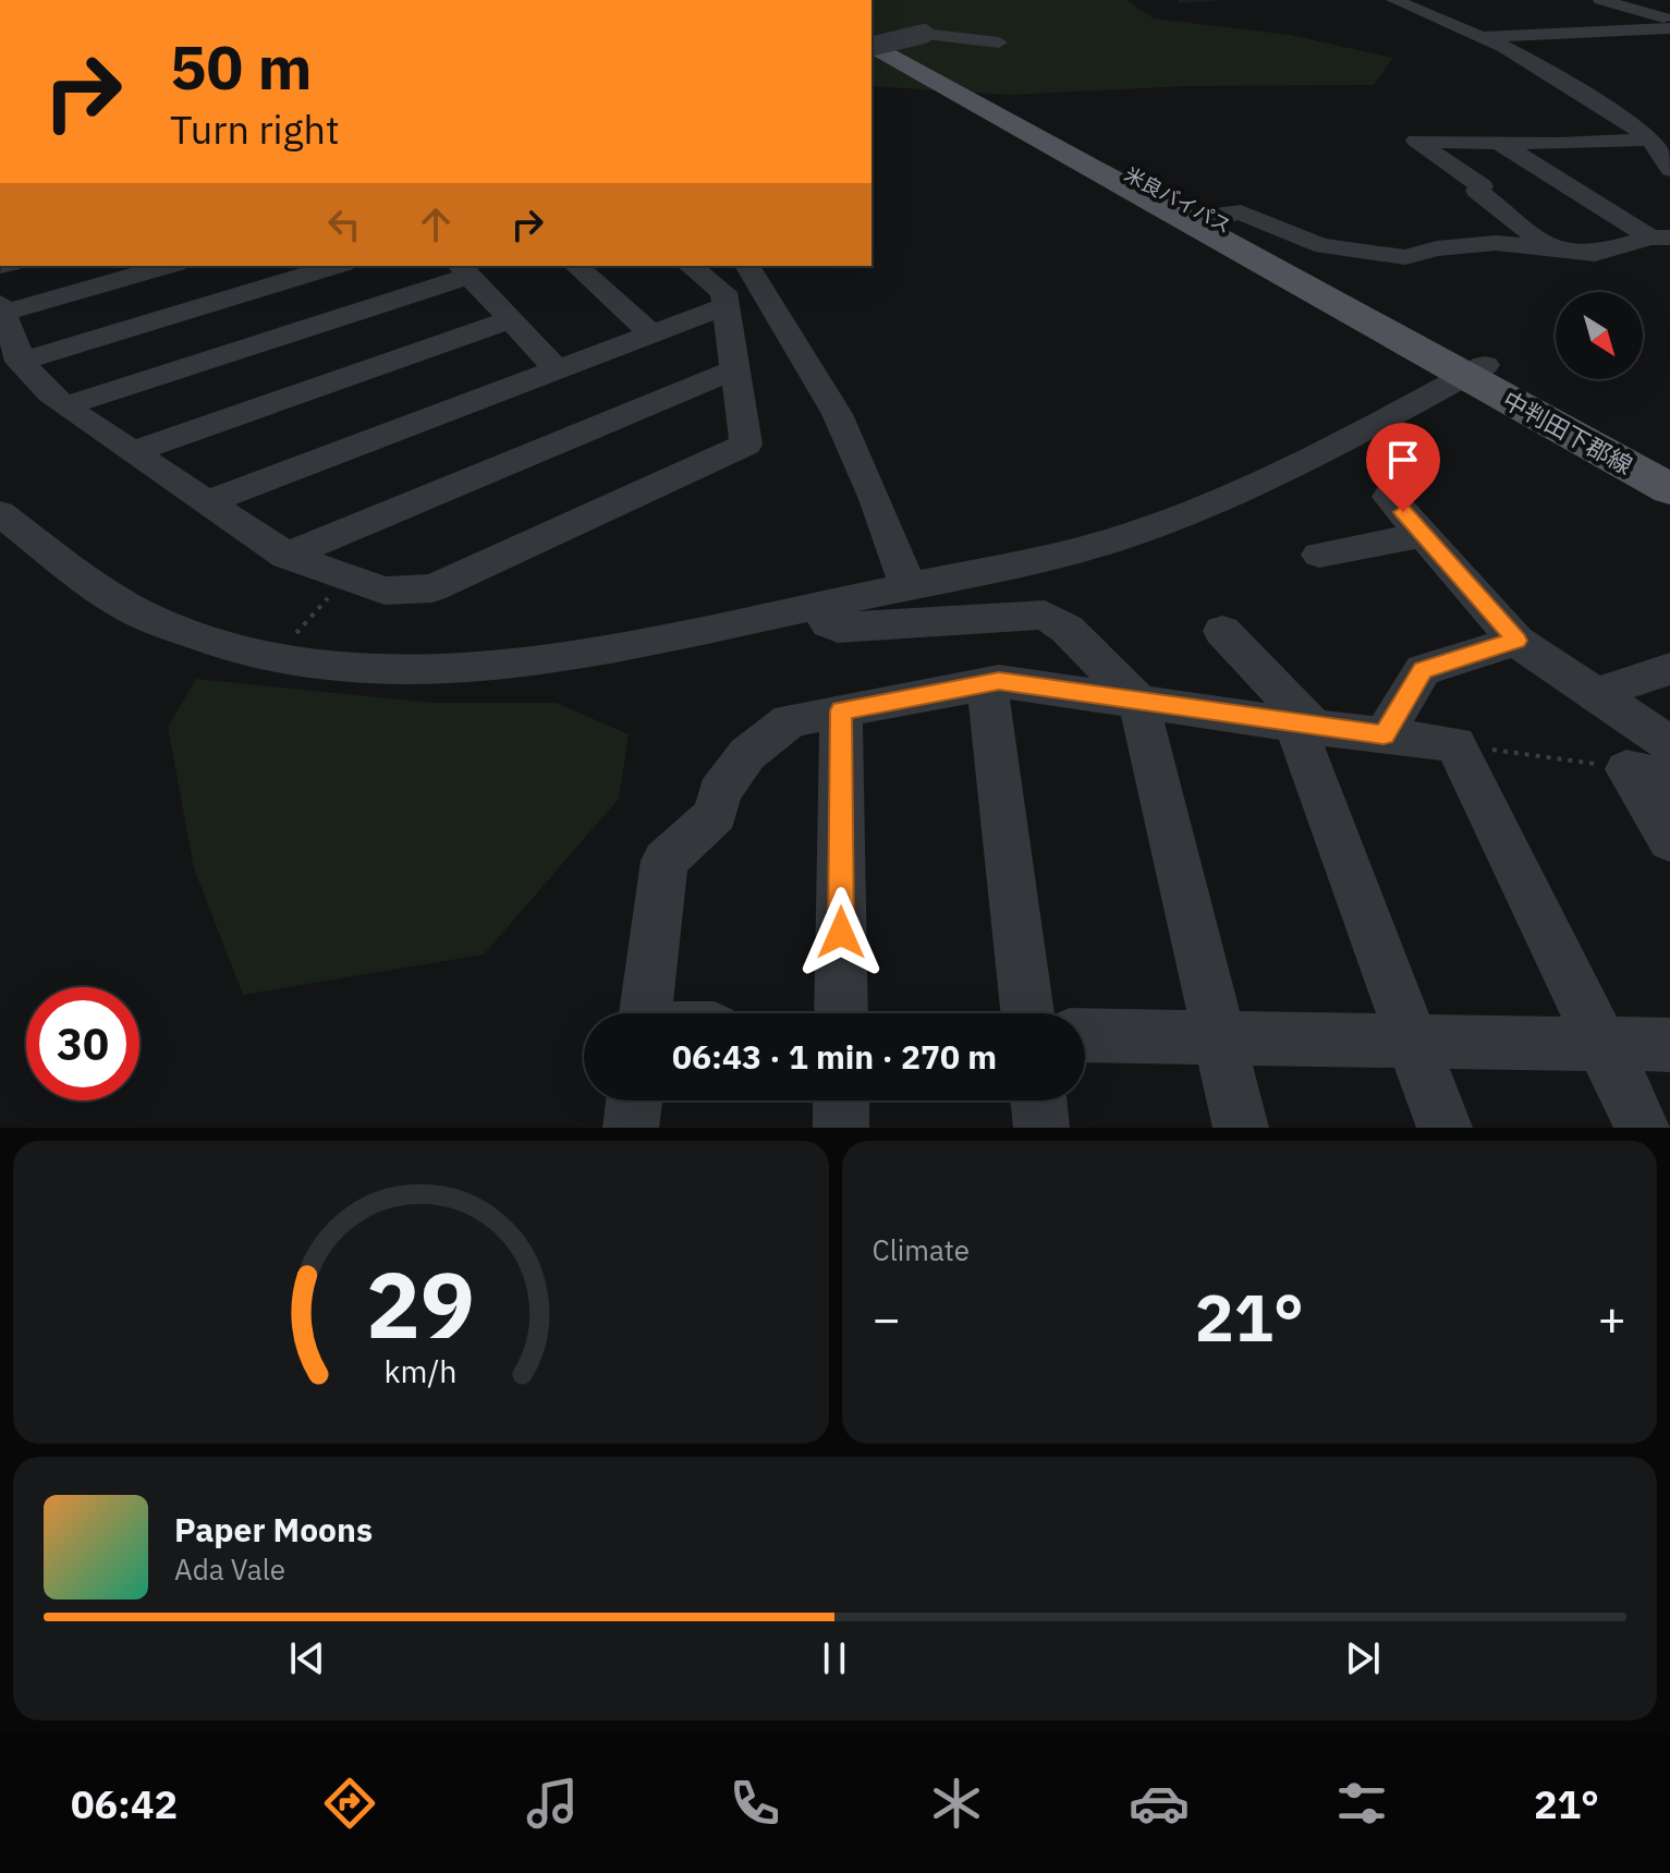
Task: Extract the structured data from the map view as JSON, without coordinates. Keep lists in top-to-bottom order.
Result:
{
  "streets": {
    "main road": ["米良バイパス", "中判田下郡線"]
  },
  "crossings": [
    ["米良バイパス", "中判田下郡線"]
  ],
  "north": "bottom right",
  "page": {
    "turn": ["50 m", "Turn right"],
    "limit": "30",
    "trip": "06:43 · 1 min · 270 m",
    "tile": "Climate",
    "heat": ["−", "21°", "+"],
    "song": ["Paper Moons", "Ada Vale"],
    "tabs": ["06:42", "21°"],
    "gauge": ["29", "km/h"]
  }
}
